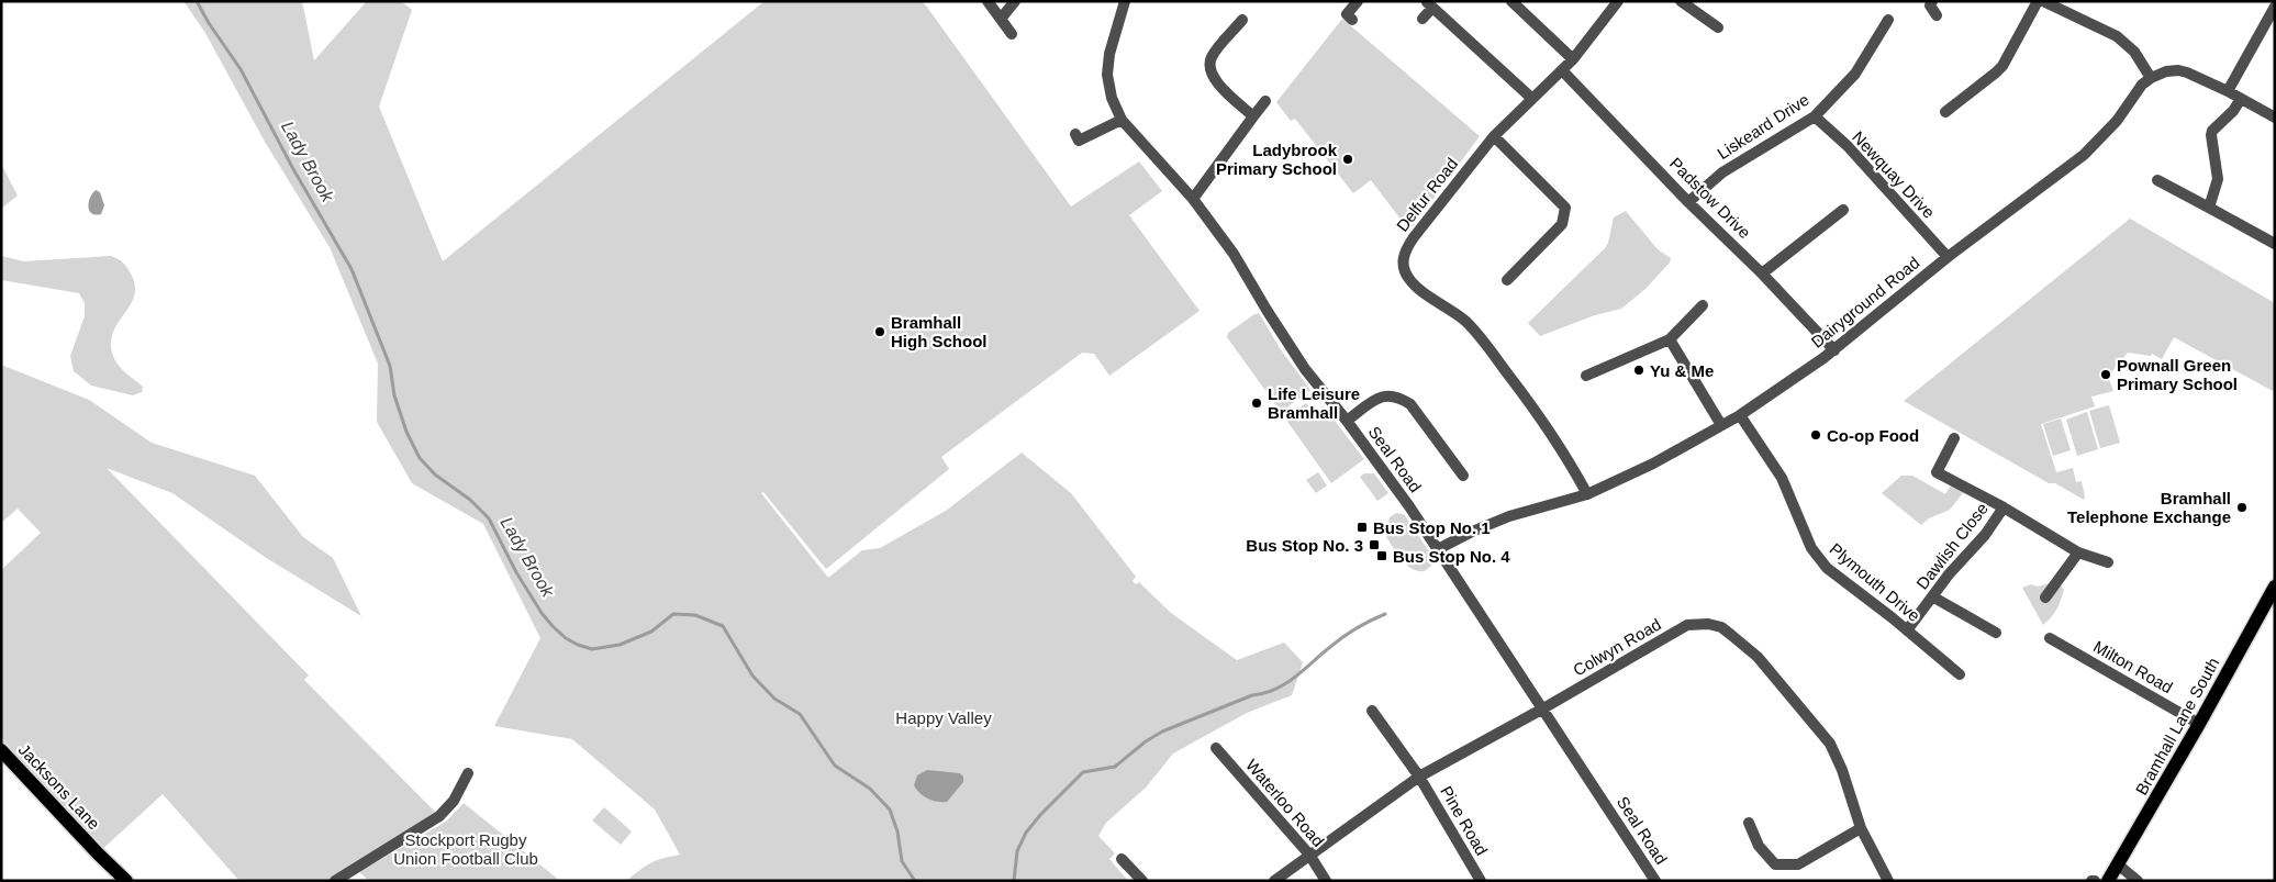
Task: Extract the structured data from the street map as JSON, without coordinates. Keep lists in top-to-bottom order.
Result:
{
  "streets": {
    "main road": ["Bramhall Lane South", "Jacksons Lane"],
    "street": [
      "Liskeard Drive",
      "Newquay Drive",
      "Delfur Road",
      "Padstow Drive",
      "Dairyground Road",
      "Seal Road",
      "Dawlish Close",
      "Plymouth Drive",
      "Colwyn Road",
      "Milton Road",
      "Waterloo Road",
      "Pine Road"
    ]
  },
  "crossings": [
    ["Liskeard Drive", "Newquay Drive"],
    ["Liskeard Drive", "Padstow Drive"],
    ["Newquay Drive", "Dairyground Road"],
    ["Delfur Road", "Padstow Drive"],
    ["Delfur Road", "Dairyground Road"],
    ["Padstow Drive", "Dairyground Road"],
    ["Dairyground Road", "Seal Road"],
    ["Dairyground Road", "Plymouth Drive"],
    ["Seal Road", "Colwyn Road"],
    ["Dawlish Close", "Plymouth Drive"],
    ["Colwyn Road", "Waterloo Road"],
    ["Colwyn Road", "Pine Road"],
    ["Milton Road", "Bramhall Lane South"]
  ],
  "water": ["Lady Brook"],
  "parks": ["Happy Valley", "Stockport Rugby Union Football Club"],
  "places": {
    "other": [
      "Ladybrook Primary School",
      "Bramhall High School",
      "Yu & Me",
      "Pownall Green Primary School",
      "Life Leisure Bramhall",
      "Co-op Food",
      "Bramhall Telephone Exchange"
    ],
    "transit": ["Bus Stop No. 1", "Bus Stop No. 3", "Bus Stop No. 4"]
  }
}
